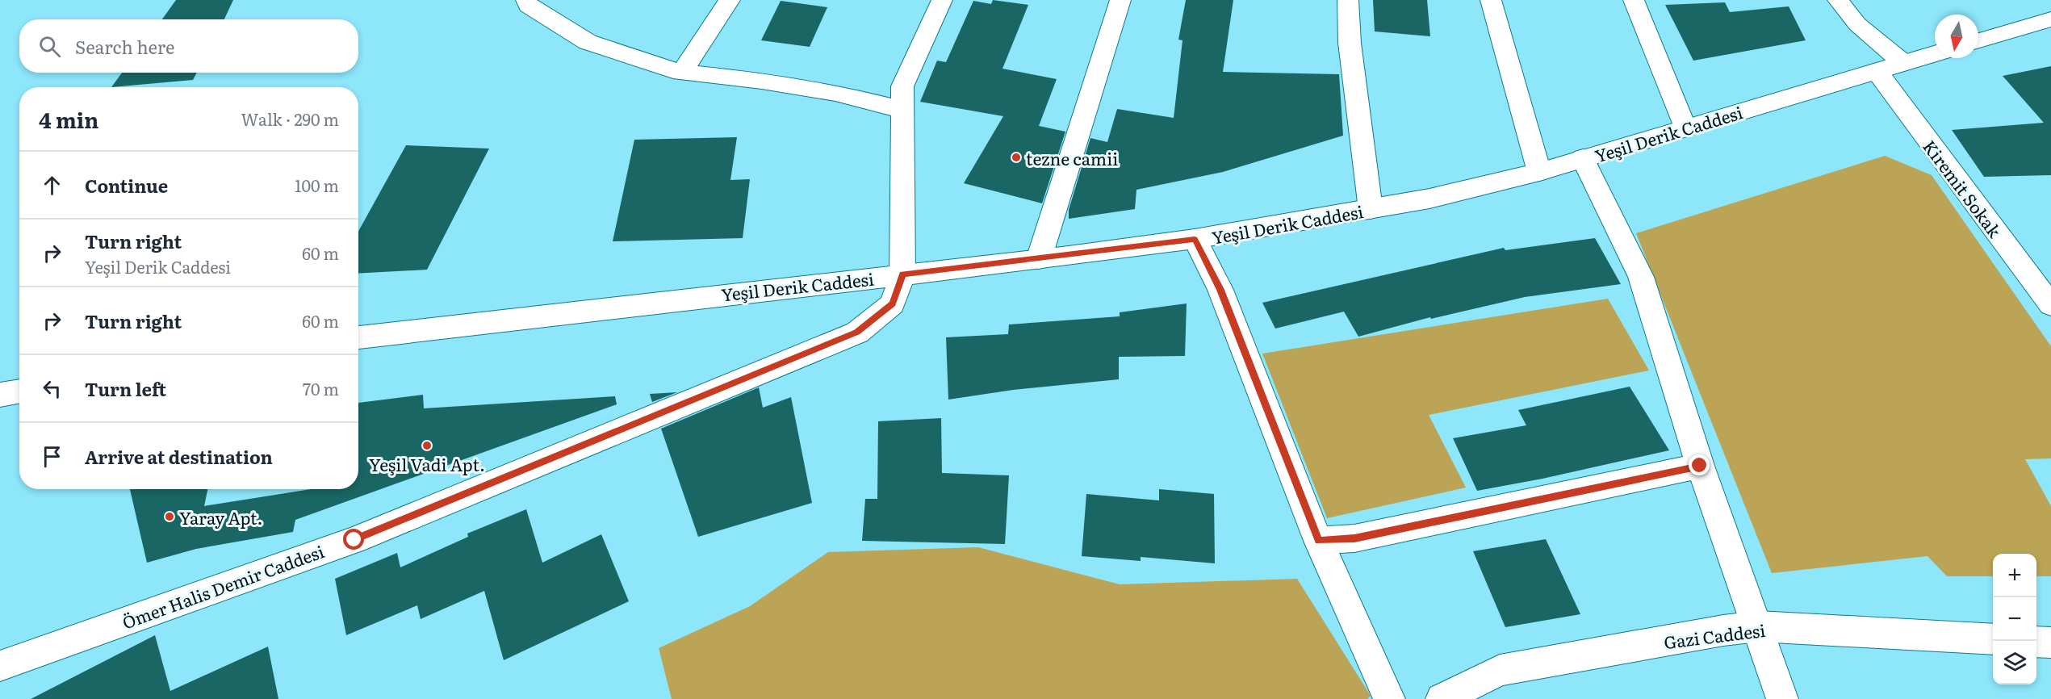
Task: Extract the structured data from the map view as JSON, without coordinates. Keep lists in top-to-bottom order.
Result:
{
  "streets": {
    "street": [
      "Yeşil Derik Caddesi",
      "Kiremit Sokak",
      "Ömer Halis Demir Caddesi",
      "Gazi Caddesi"
    ]
  },
  "crossings": [
    ["Yeşil Derik Caddesi", "Kiremit Sokak"],
    ["Yeşil Derik Caddesi", "Ömer Halis Demir Caddesi"]
  ],
  "places": ["tezne camii", "Yeşil Vadi Apt.", "Yaray Apt."],
  "north": "bottom",
  "page": {
    "search": "Search here",
    "heading": ["4 min", "Walk · 290 m"],
    "list": [
      ["Continue", "100 m"],
      ["Turn right", "Yeşil Derik Caddesi", "60 m"],
      ["Turn right", "60 m"],
      ["Turn left", "70 m"],
      "Arrive at destination"
    ],
    "map_buttons": ["+", "−"]
  }
}
